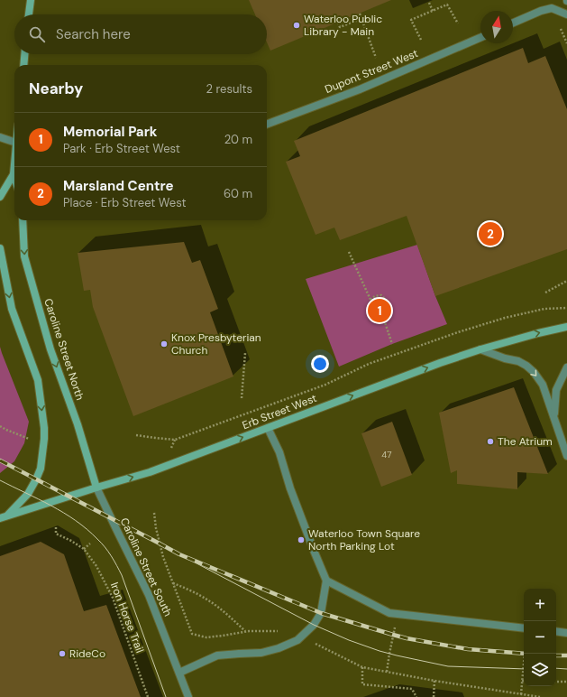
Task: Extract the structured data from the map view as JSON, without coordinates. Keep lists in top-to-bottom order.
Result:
{
  "streets": {
    "main road": ["Caroline Street North", "Erb Street West"],
    "street": ["Dupont Street West", "Caroline Street South"],
    "path": ["Iron Horse Trail"]
  },
  "crossings": [
    ["Caroline Street North", "Erb Street West"],
    ["Caroline Street North", "Caroline Street South"],
    ["Erb Street West", "Caroline Street South"]
  ],
  "one_way": ["Caroline Street North", "Erb Street West"],
  "places": [
    "Waterloo Public Library - Main",
    "Knox Presbyterian Church",
    "The Atrium",
    "Waterloo Town Square North Parking Lot",
    "RideCo"
  ],
  "house_numbers": ["47"],
  "north": "top",
  "page": {
    "search": "Search here",
    "heading": ["Nearby", "2 results"],
    "list": [
      {
        "mark": "1",
        "name": "Memorial Park",
        "note": "Park · Erb Street West",
        "value": "20 m"
      },
      {
        "mark": "2",
        "name": "Marsland Centre",
        "note": "Place · Erb Street West",
        "value": "60 m"
      }
    ],
    "pins": ["2", "1"],
    "map_buttons": ["+", "−"]
  }
}
